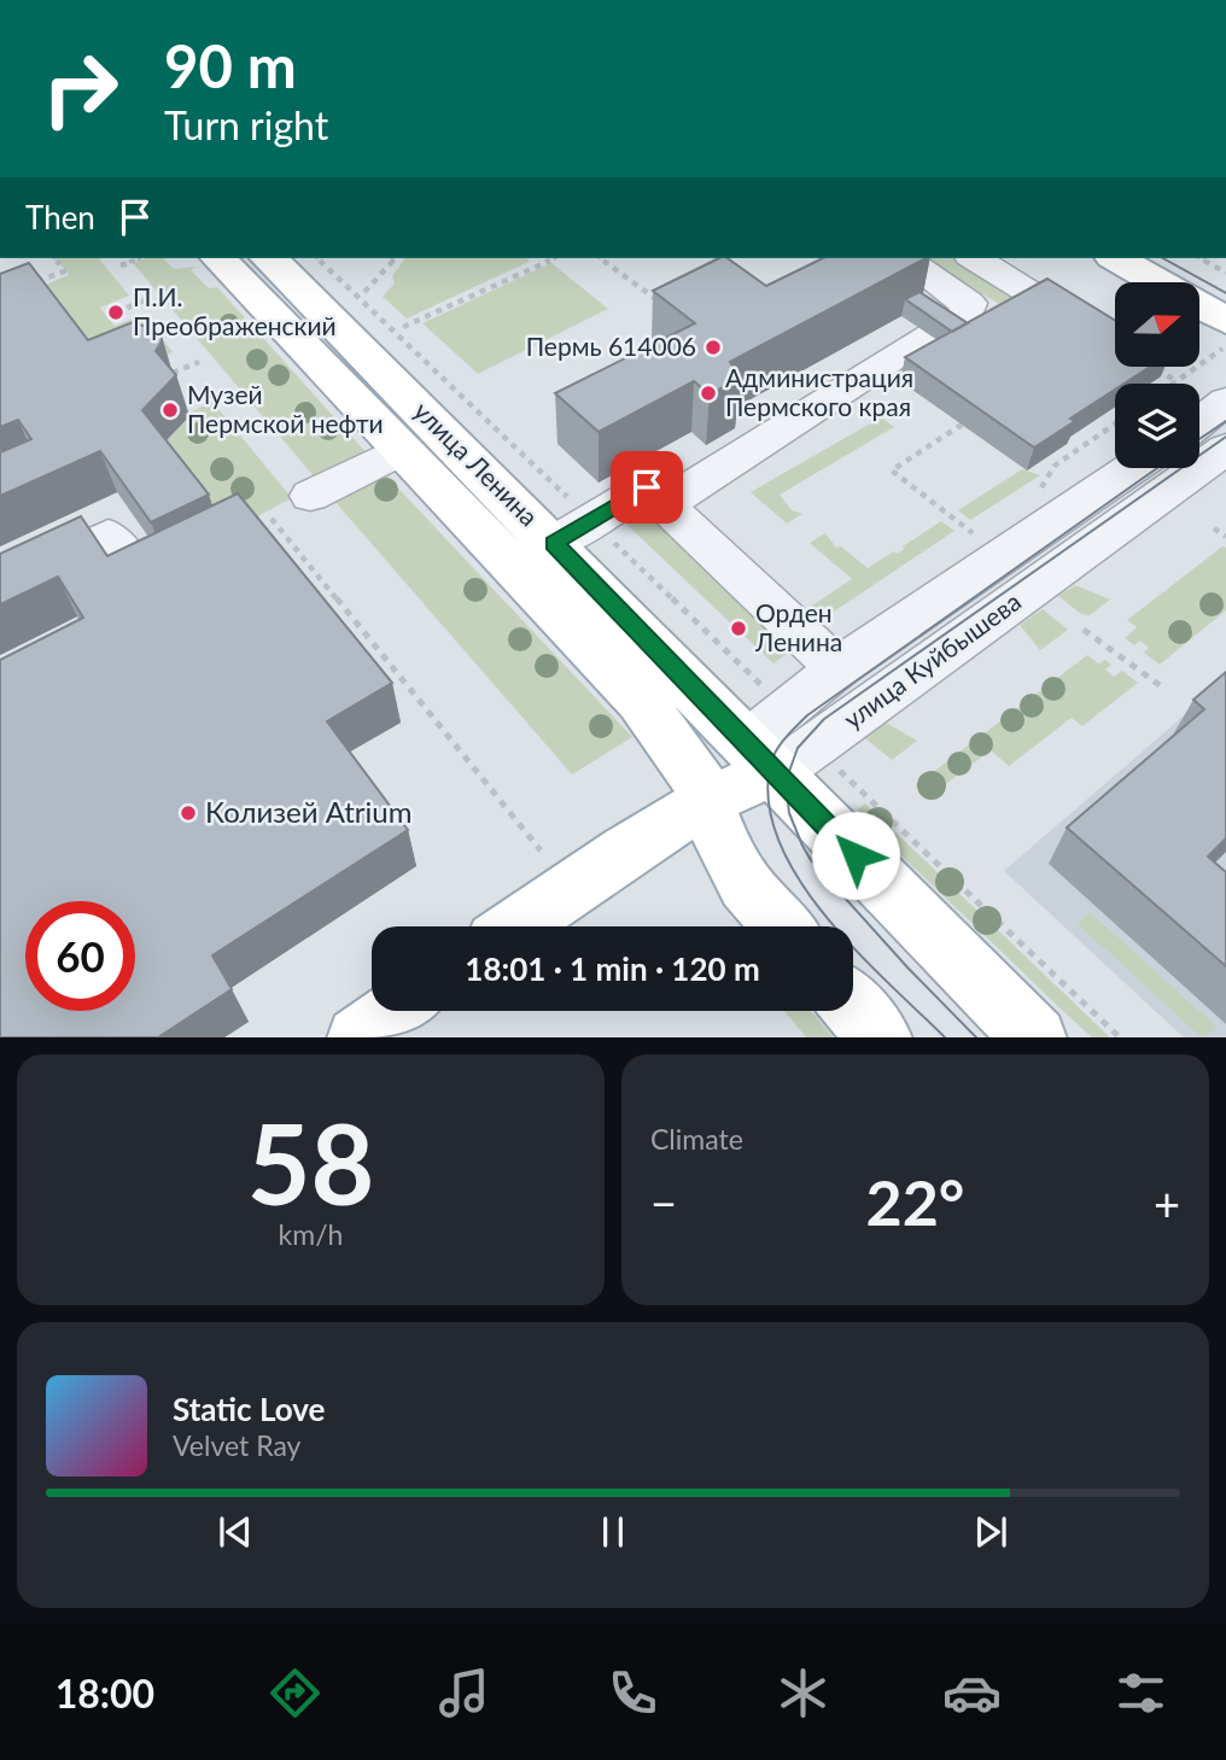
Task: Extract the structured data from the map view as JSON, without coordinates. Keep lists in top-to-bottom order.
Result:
{
  "streets": {
    "main road": ["улица Ленина", "улица Куйбышева"]
  },
  "crossings": [
    ["улица Ленина", "улица Куйбышева"]
  ],
  "places": [
    "П.И. Преображенский",
    "Пермь 614006",
    "Администрация Пермского края",
    "Музей Пермской нефти",
    "Орден Ленина",
    "Колизей Atrium"
  ],
  "north": "right",
  "page": {
    "turn": ["90 m", "Turn right"],
    "then": "Then",
    "limit": "60",
    "trip": "18:01 · 1 min · 120 m",
    "tile": [
      ["58", "km/h"],
      "Climate"
    ],
    "heat": ["−", "22°", "+"],
    "song": ["Static Love", "Velvet Ray"],
    "tabs": "18:00"
  }
}
